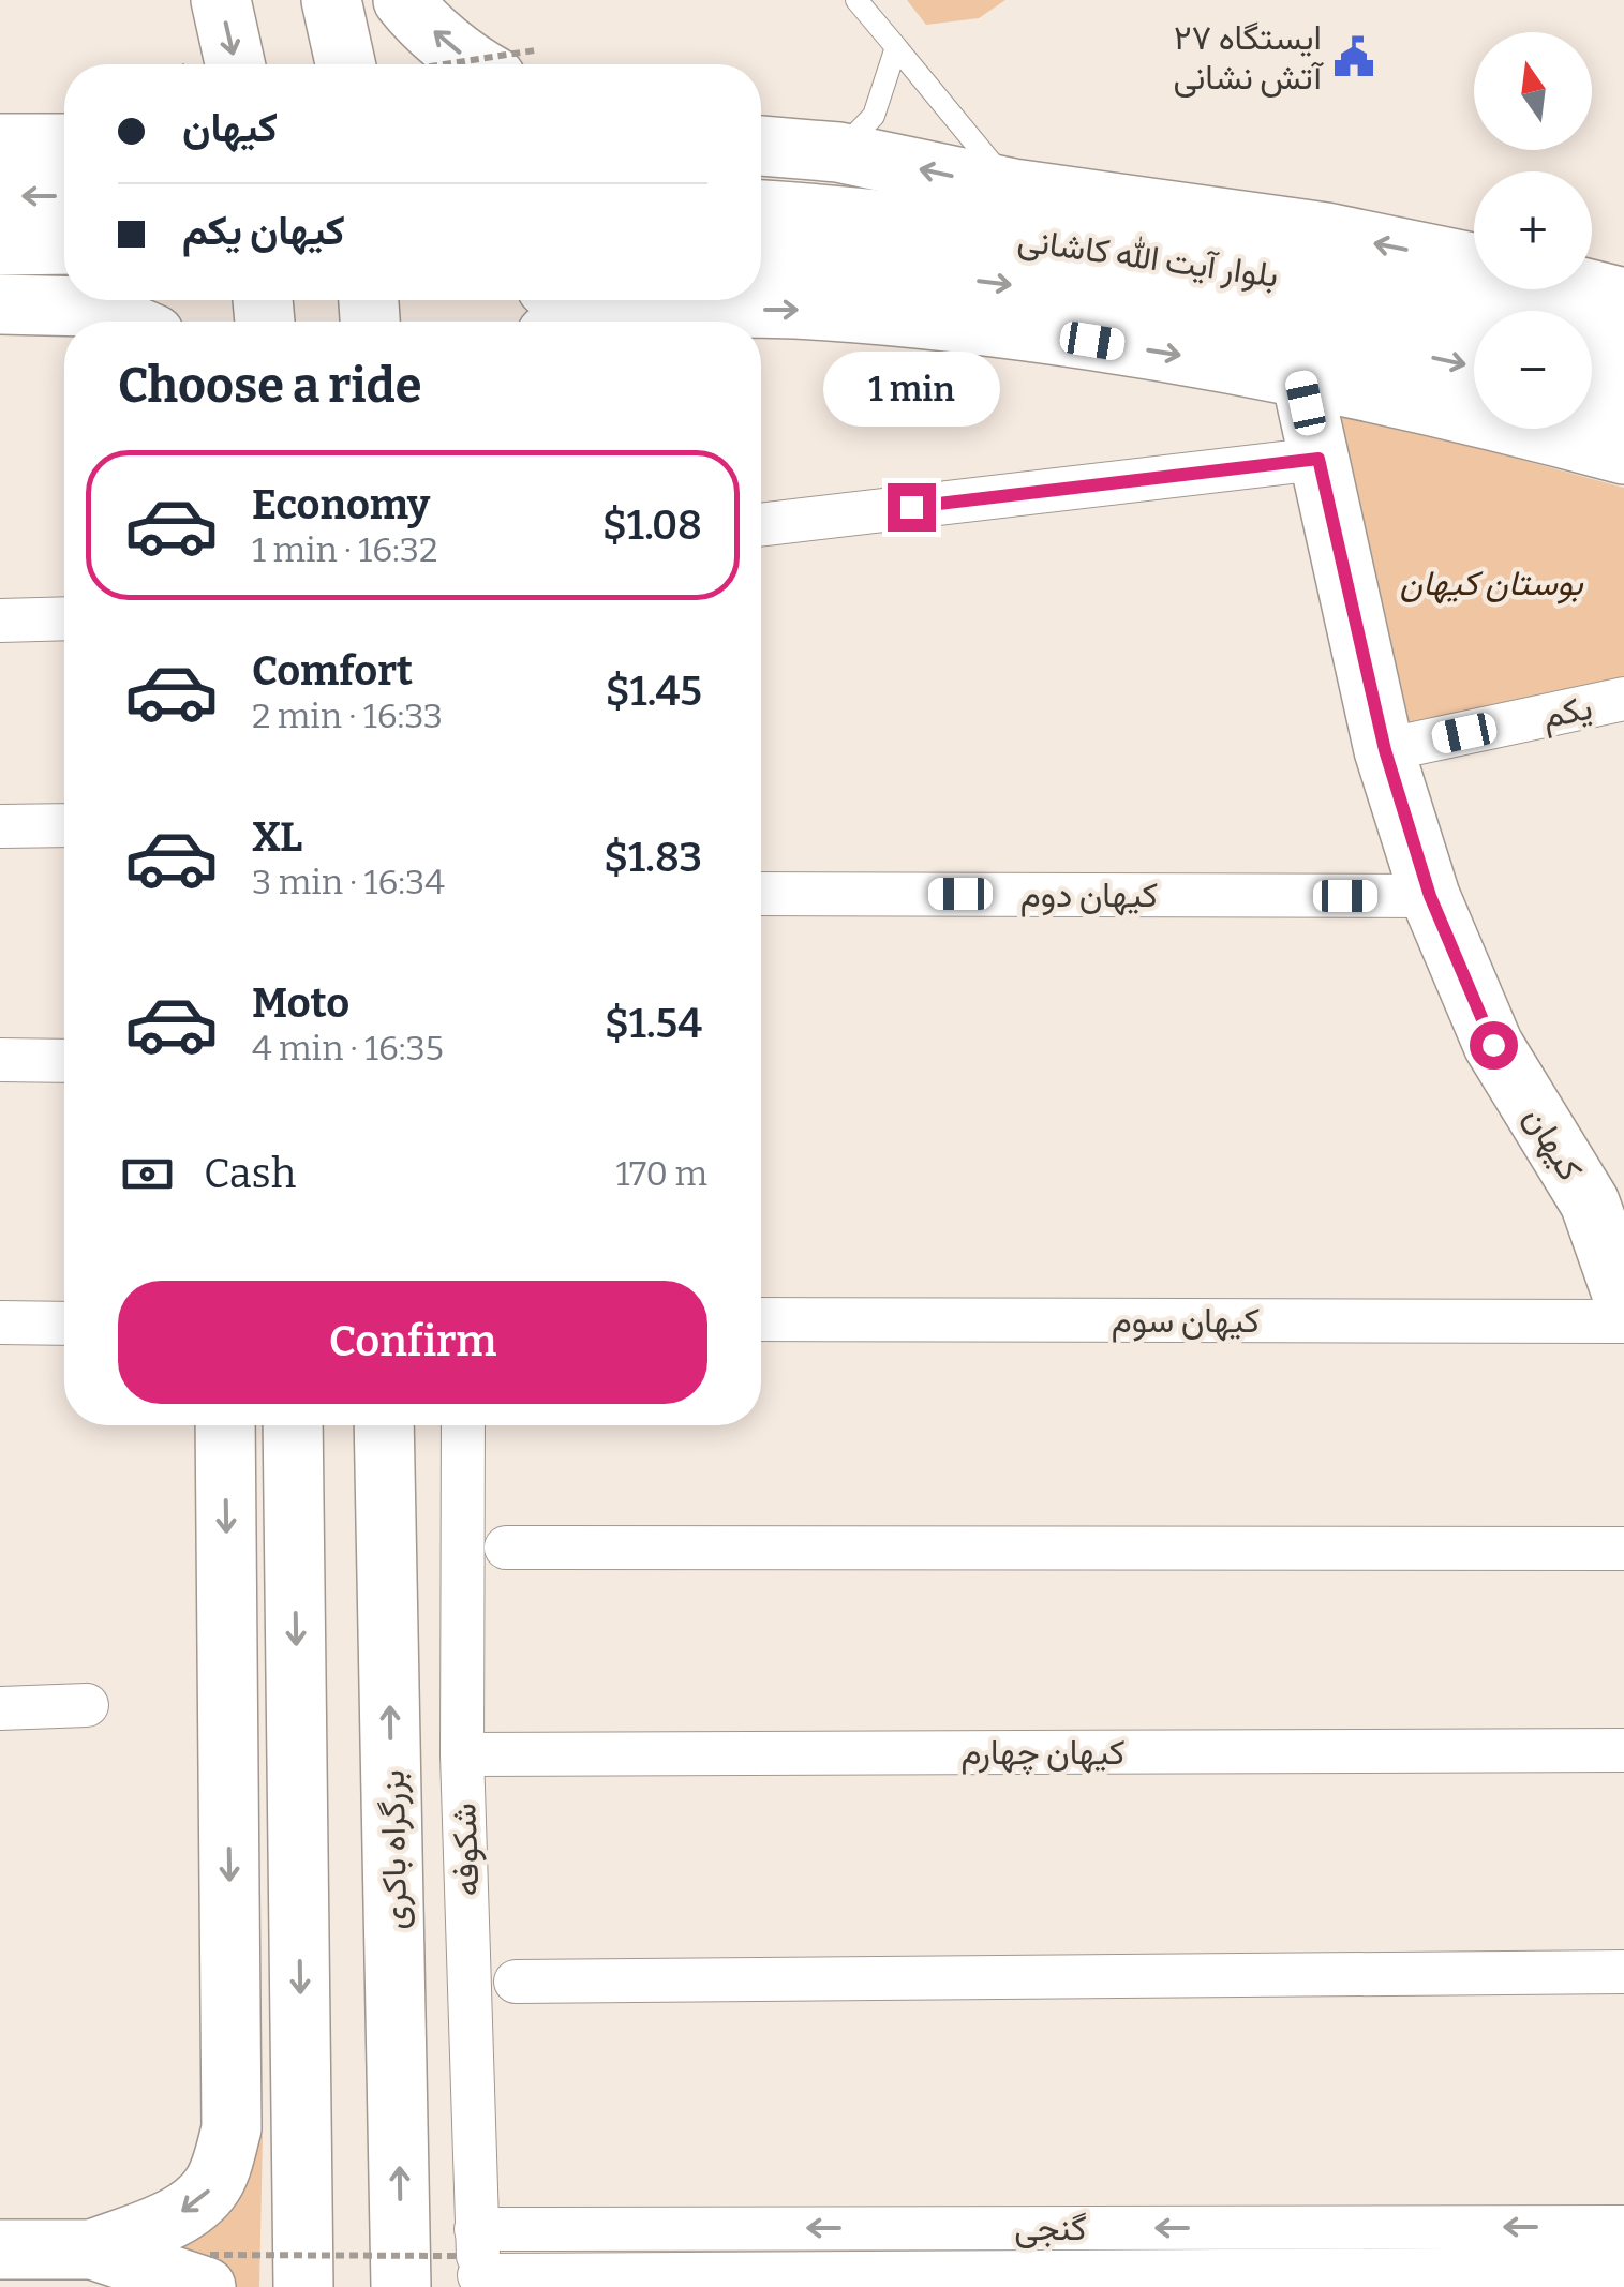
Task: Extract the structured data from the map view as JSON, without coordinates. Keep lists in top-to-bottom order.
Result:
{
  "streets": {
    "main road": ["بلوار آیت الله کاشانی", "کیهان", "بزرگراه باکری"],
    "street": [
      "یکم",
      "کیهان دوم",
      "کیهان سوم",
      "کیهان چهارم",
      "شکوفه",
      "گنجی"
    ]
  },
  "crossings": [
    ["یکم", "کیهان"],
    ["کیهان دوم", "کیهان"],
    ["کیهان چهارم", "شکوفه"],
    ["شکوفه", "گنجی"]
  ],
  "parks": ["بوستان کیهان"],
  "places": {
    "public building": ["ایستگاه ۲۷ آتش نشانی"]
  },
  "north": "top",
  "page": {
    "map_buttons": ["+", "−"],
    "banner": ["کیهان", "کیهان یکم"],
    "heading": "Choose a ride",
    "bubble": "1 min",
    "list": [
      {
        "name": "Economy",
        "note": "1 min · 16:32",
        "value": "$1.08"
      },
      {
        "name": "Comfort",
        "note": "2 min · 16:33",
        "value": "$1.45"
      },
      {
        "name": "XL",
        "note": "3 min · 16:34",
        "value": "$1.83"
      },
      {
        "name": "Moto",
        "note": "4 min · 16:35",
        "value": "$1.54"
      }
    ],
    "pay": ["Cash", "170 m"],
    "buttons": "Confirm"
  }
}
